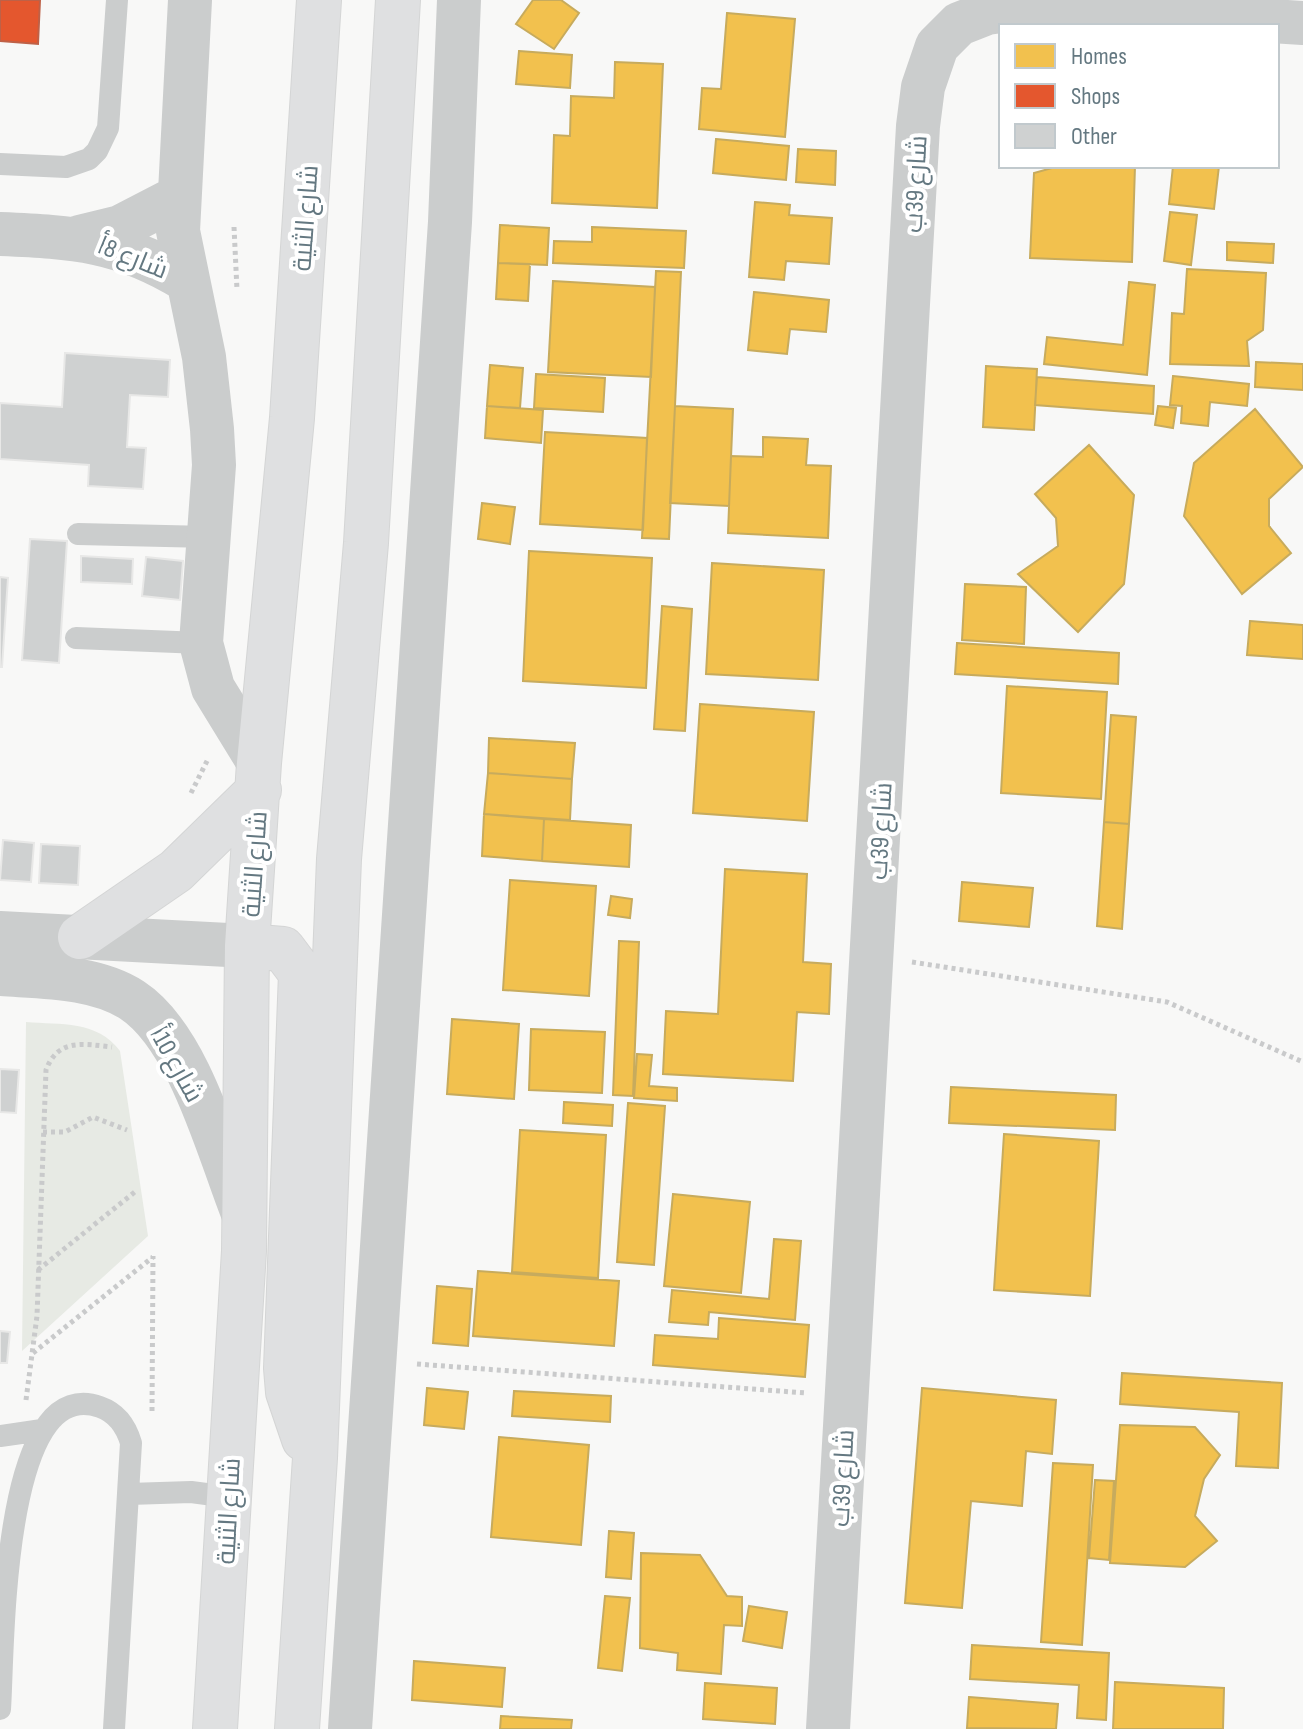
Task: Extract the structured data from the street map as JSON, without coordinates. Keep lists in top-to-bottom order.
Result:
{
  "streets": {
    "main road": ["شارع الثنية"],
    "street": ["شارع 39ب", "شارع 8أ", "شارع 10أ"]
  },
  "crossings": [
    ["شارع الثنية", "شارع 10أ"]
  ],
  "legend": ["Homes", "Shops", "Other"]
}
